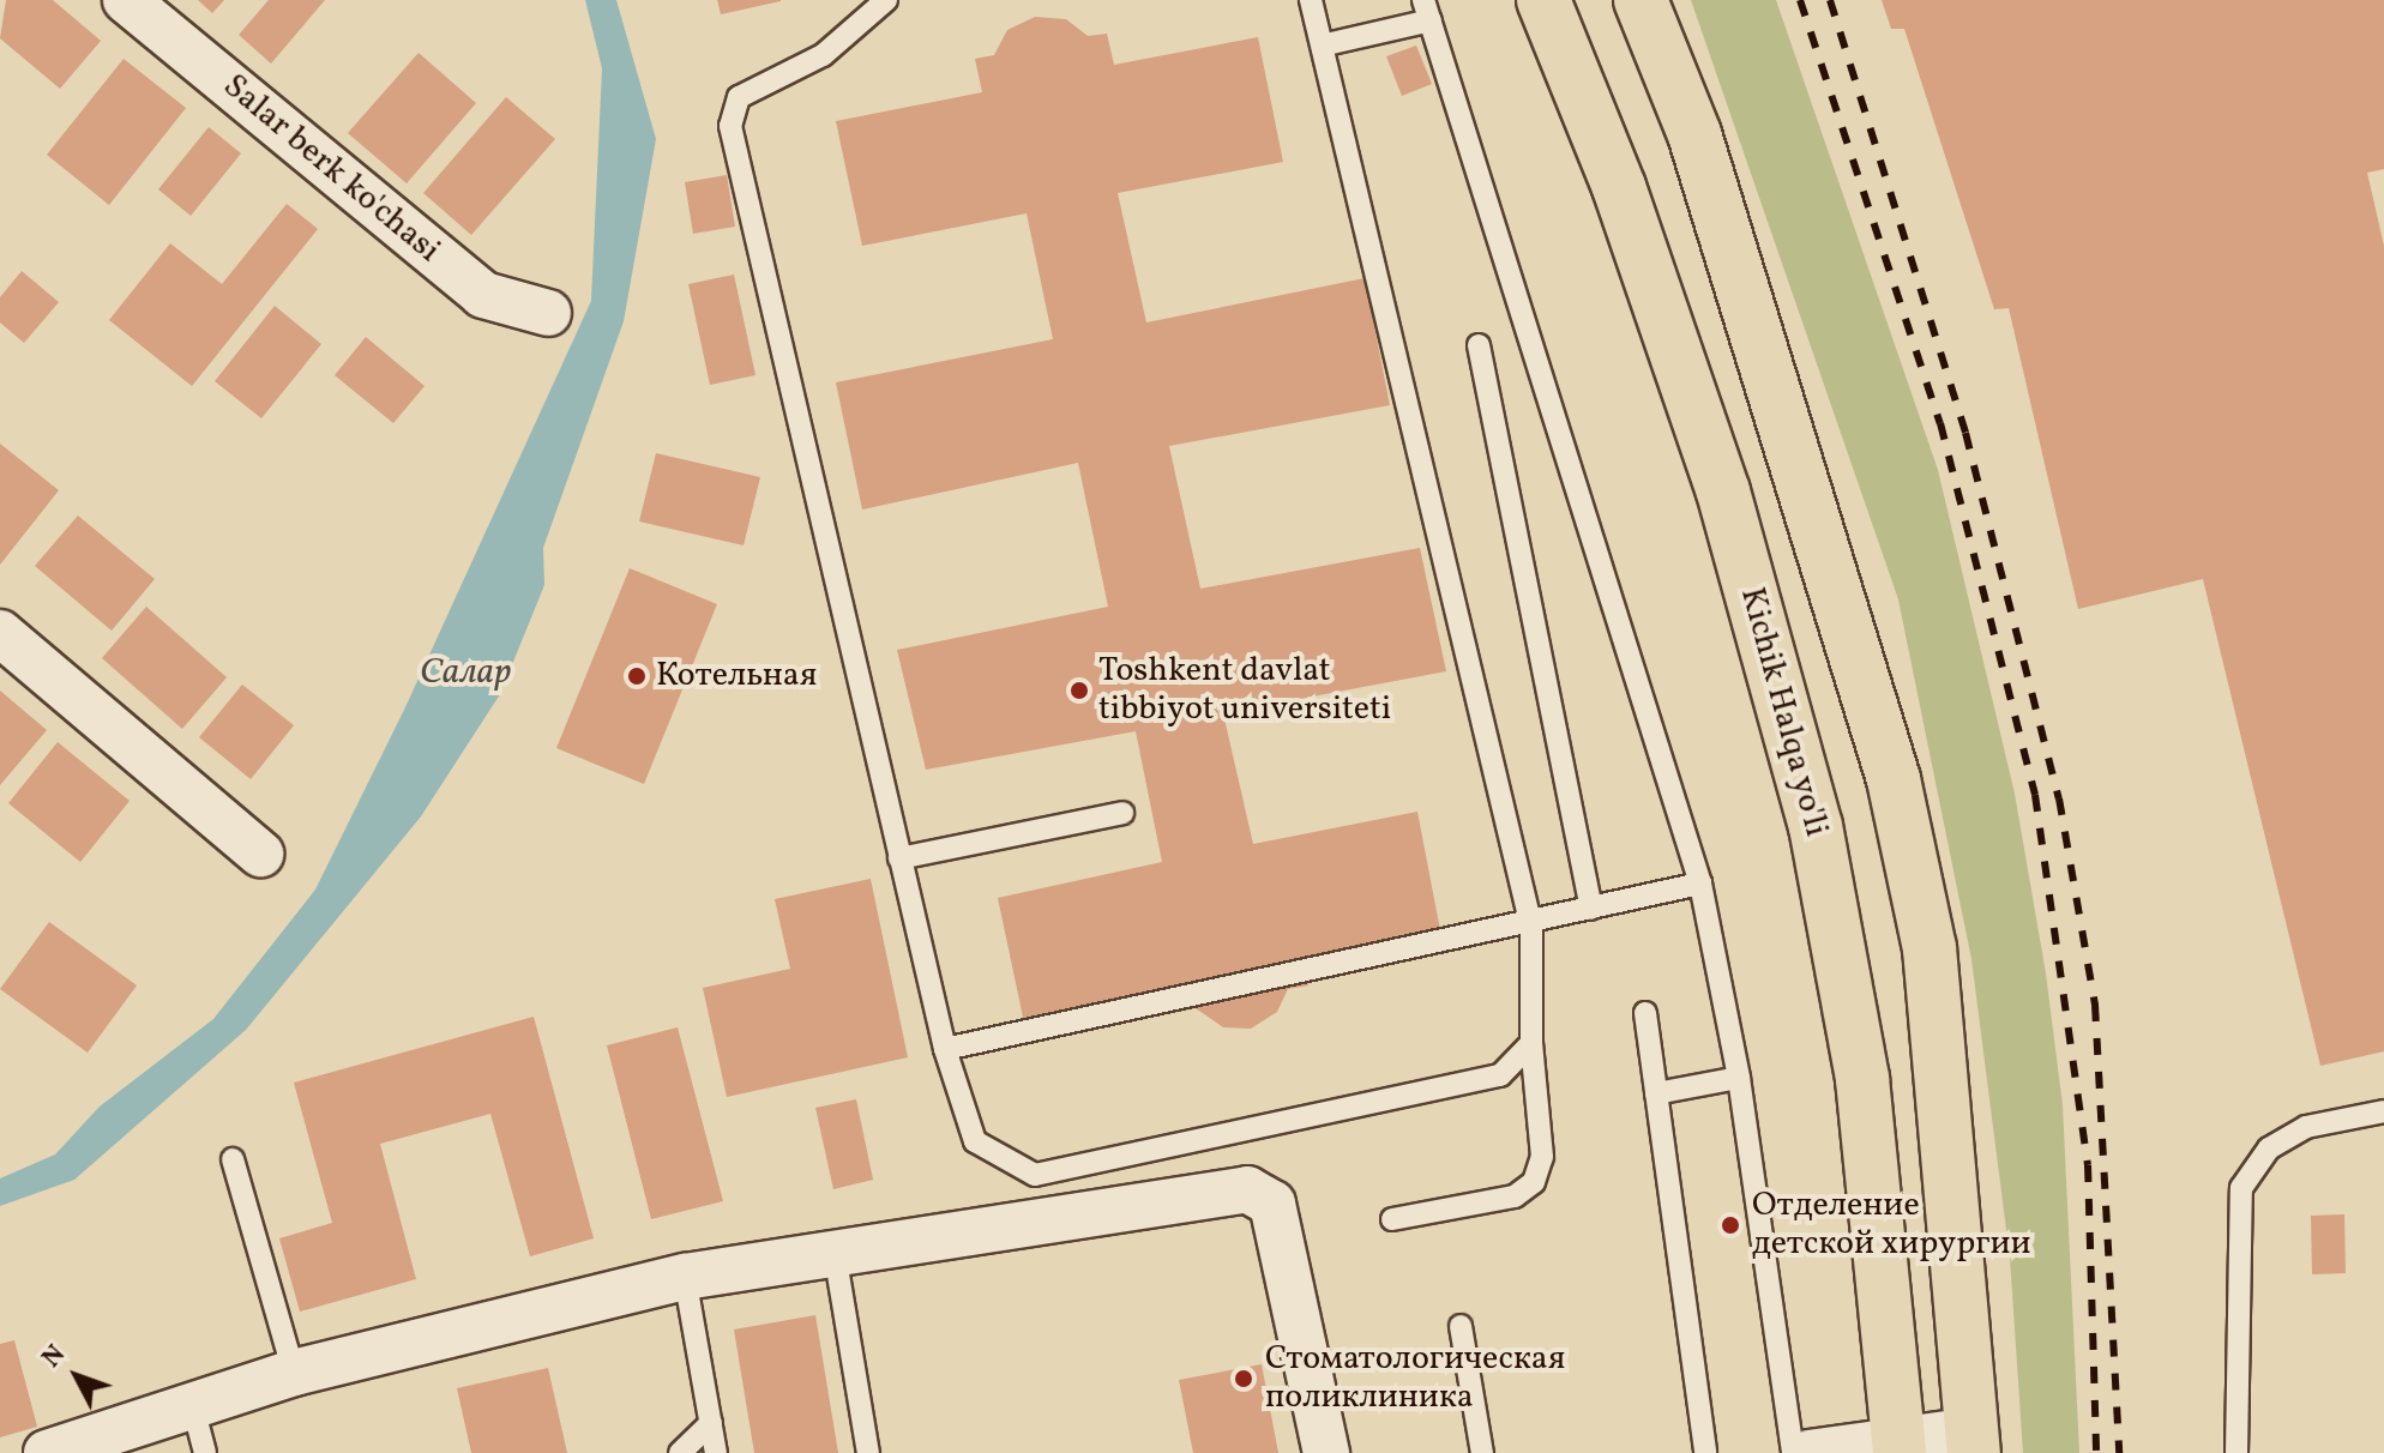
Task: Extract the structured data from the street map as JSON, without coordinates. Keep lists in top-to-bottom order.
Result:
{
  "streets": {
    "highway": ["Kichik Halqa yo'li"],
    "street": ["Salar berk ko'chasi"]
  },
  "water": ["Салар"],
  "places": [
    "Котельная",
    "Toshkent davlat tibbiyot universiteti",
    "Отделение детской хирургии",
    "Стоматологическая поликлиника"
  ],
  "north": "top left"
}
